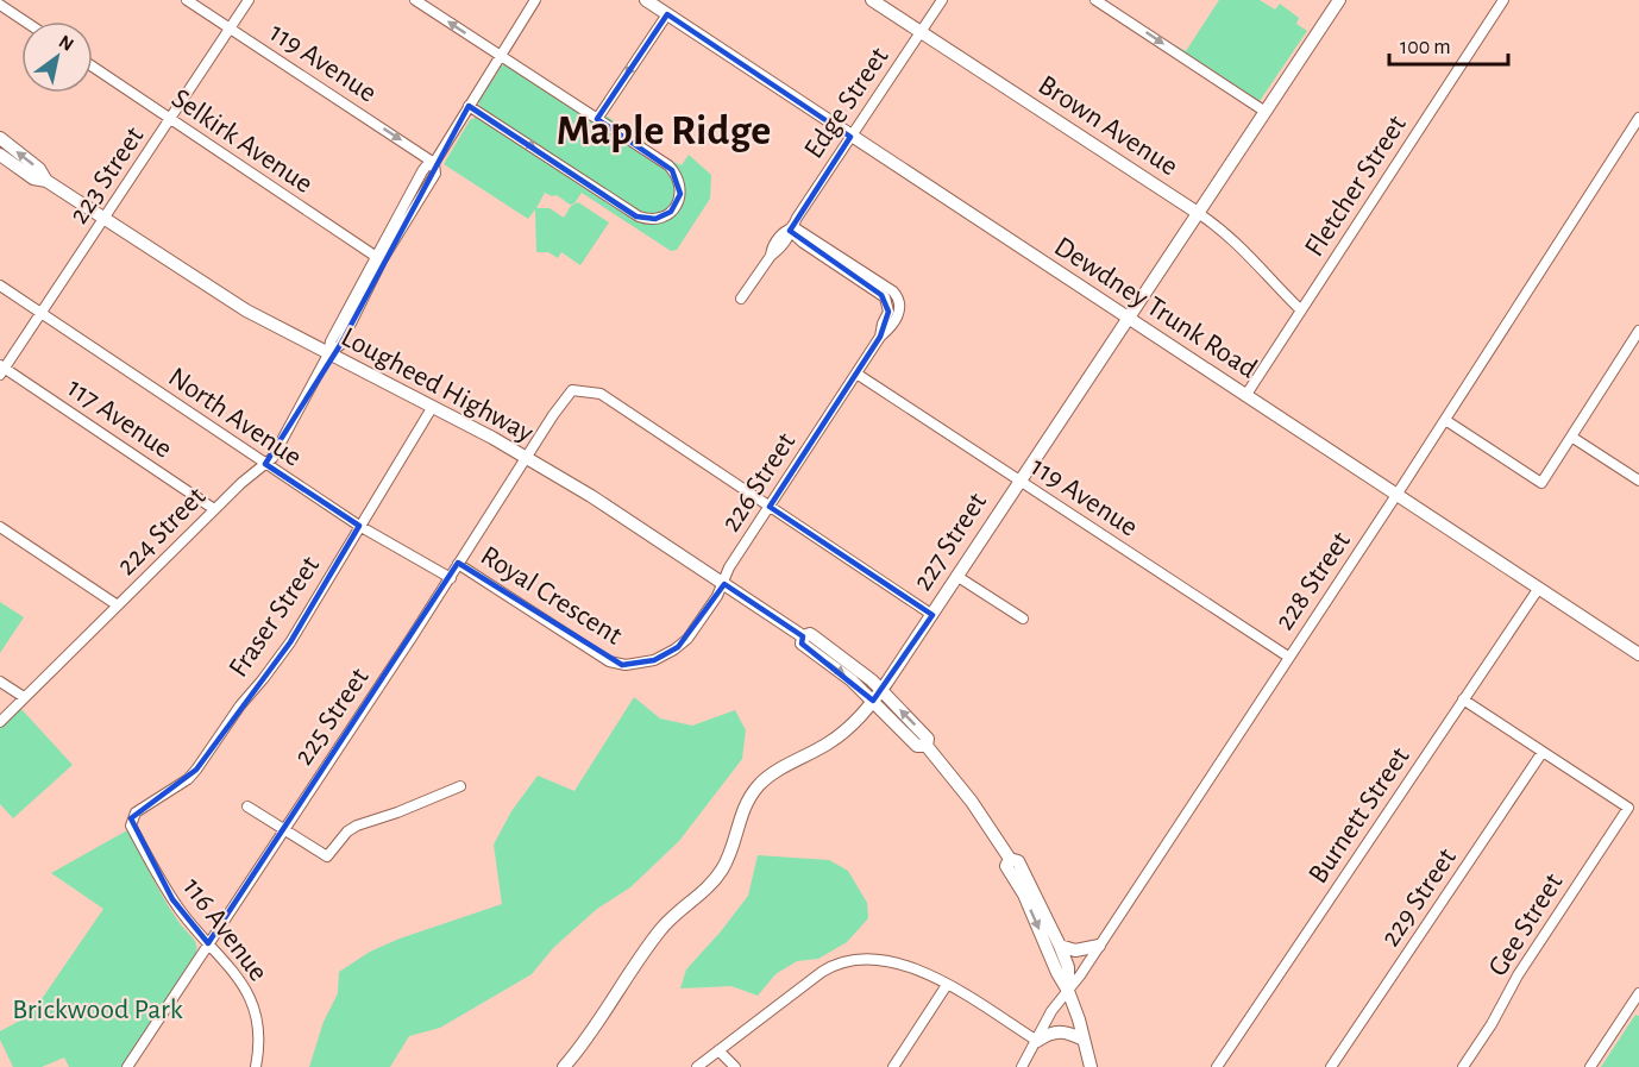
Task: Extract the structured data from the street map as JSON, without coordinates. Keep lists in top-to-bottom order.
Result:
{
  "streets": {
    "main road": [
      "Brown Avenue",
      "Dewdney Trunk Road",
      "Lougheed Highway",
      "227 Street"
    ],
    "street": [
      "119 Avenue",
      "Edge Street",
      "Selkirk Avenue",
      "223 Street",
      "Fletcher Street",
      "North Avenue",
      "117 Avenue",
      "226 Street",
      "224 Street",
      "228 Street",
      "Royal Crescent",
      "Fraser Street",
      "225 Street",
      "Burnett Street",
      "229 Street",
      "Gee Street",
      "116 Avenue"
    ]
  },
  "crossings": [
    ["119 Avenue", "223 Street"],
    ["119 Avenue", "226 Street"],
    ["119 Avenue", "224 Street"],
    ["119 Avenue", "227 Street"],
    ["119 Avenue", "228 Street"],
    ["Edge Street", "Brown Avenue"],
    ["Edge Street", "Dewdney Trunk Road"],
    ["Edge Street", "226 Street"],
    ["Brown Avenue", "Fletcher Street"],
    ["Brown Avenue", "227 Street"],
    ["Selkirk Avenue", "223 Street"],
    ["Selkirk Avenue", "224 Street"],
    ["223 Street", "Lougheed Highway"],
    ["223 Street", "North Avenue"],
    ["223 Street", "117 Avenue"],
    ["Fletcher Street", "Dewdney Trunk Road"],
    ["Dewdney Trunk Road", "227 Street"],
    ["Dewdney Trunk Road", "228 Street"],
    ["Dewdney Trunk Road", "Burnett Street"],
    ["Lougheed Highway", "226 Street"],
    ["Lougheed Highway", "224 Street"],
    ["Lougheed Highway", "227 Street"],
    ["Lougheed Highway", "228 Street"],
    ["Lougheed Highway", "Fraser Street"],
    ["Lougheed Highway", "225 Street"],
    ["North Avenue", "224 Street"],
    ["North Avenue", "Fraser Street"],
    ["North Avenue", "225 Street"],
    ["117 Avenue", "224 Street"],
    ["226 Street", "Royal Crescent"],
    ["226 Street", "225 Street"],
    ["Royal Crescent", "225 Street"],
    ["Fraser Street", "116 Avenue"],
    ["225 Street", "116 Avenue"],
    ["229 Street", "Gee Street"]
  ],
  "districts": ["Maple Ridge"],
  "parks": ["Brickwood Park"],
  "scale_bar": "100 m",
  "north": "top right"
}
